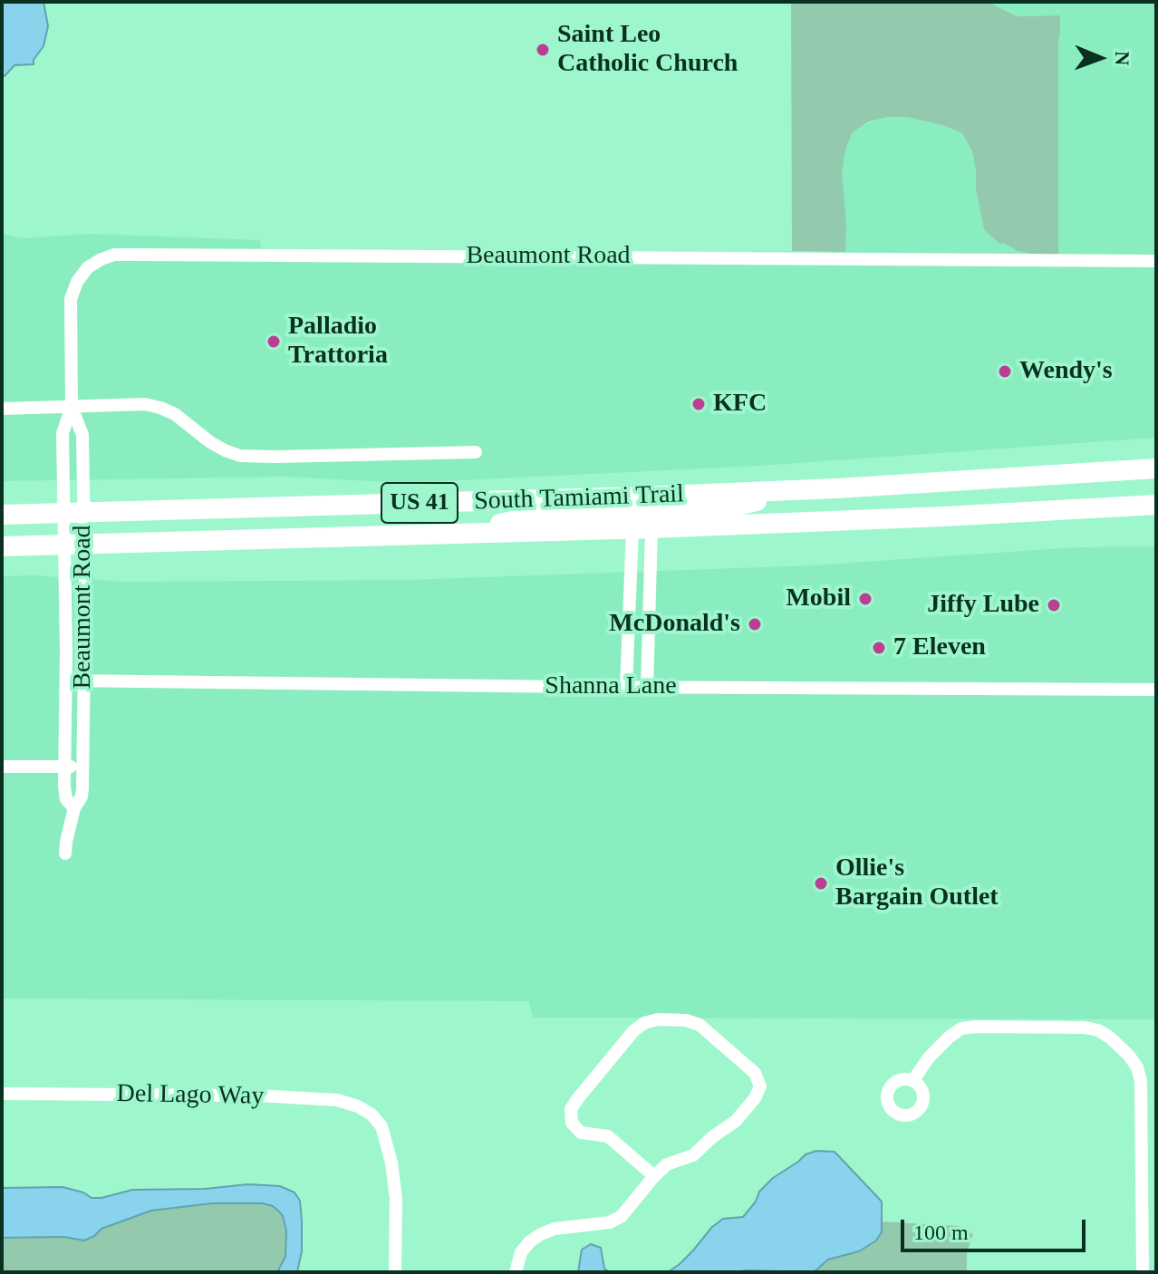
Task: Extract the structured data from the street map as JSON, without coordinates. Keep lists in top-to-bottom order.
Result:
{
  "streets": {
    "main road": ["South Tamiami Trail", "US 41"],
    "street": ["Beaumont Road", "Shanna Lane", "Del Lago Way"]
  },
  "crossings": [
    ["Beaumont Road", "South Tamiami Trail"],
    ["Beaumont Road", "Shanna Lane"]
  ],
  "places": [
    "Saint Leo Catholic Church",
    "Palladio Trattoria",
    "Wendy's",
    "KFC",
    "Mobil",
    "Jiffy Lube",
    "McDonald's",
    "7 Eleven",
    "Ollie's Bargain Outlet"
  ],
  "scale_bar": "100 m",
  "north": "right"
}
